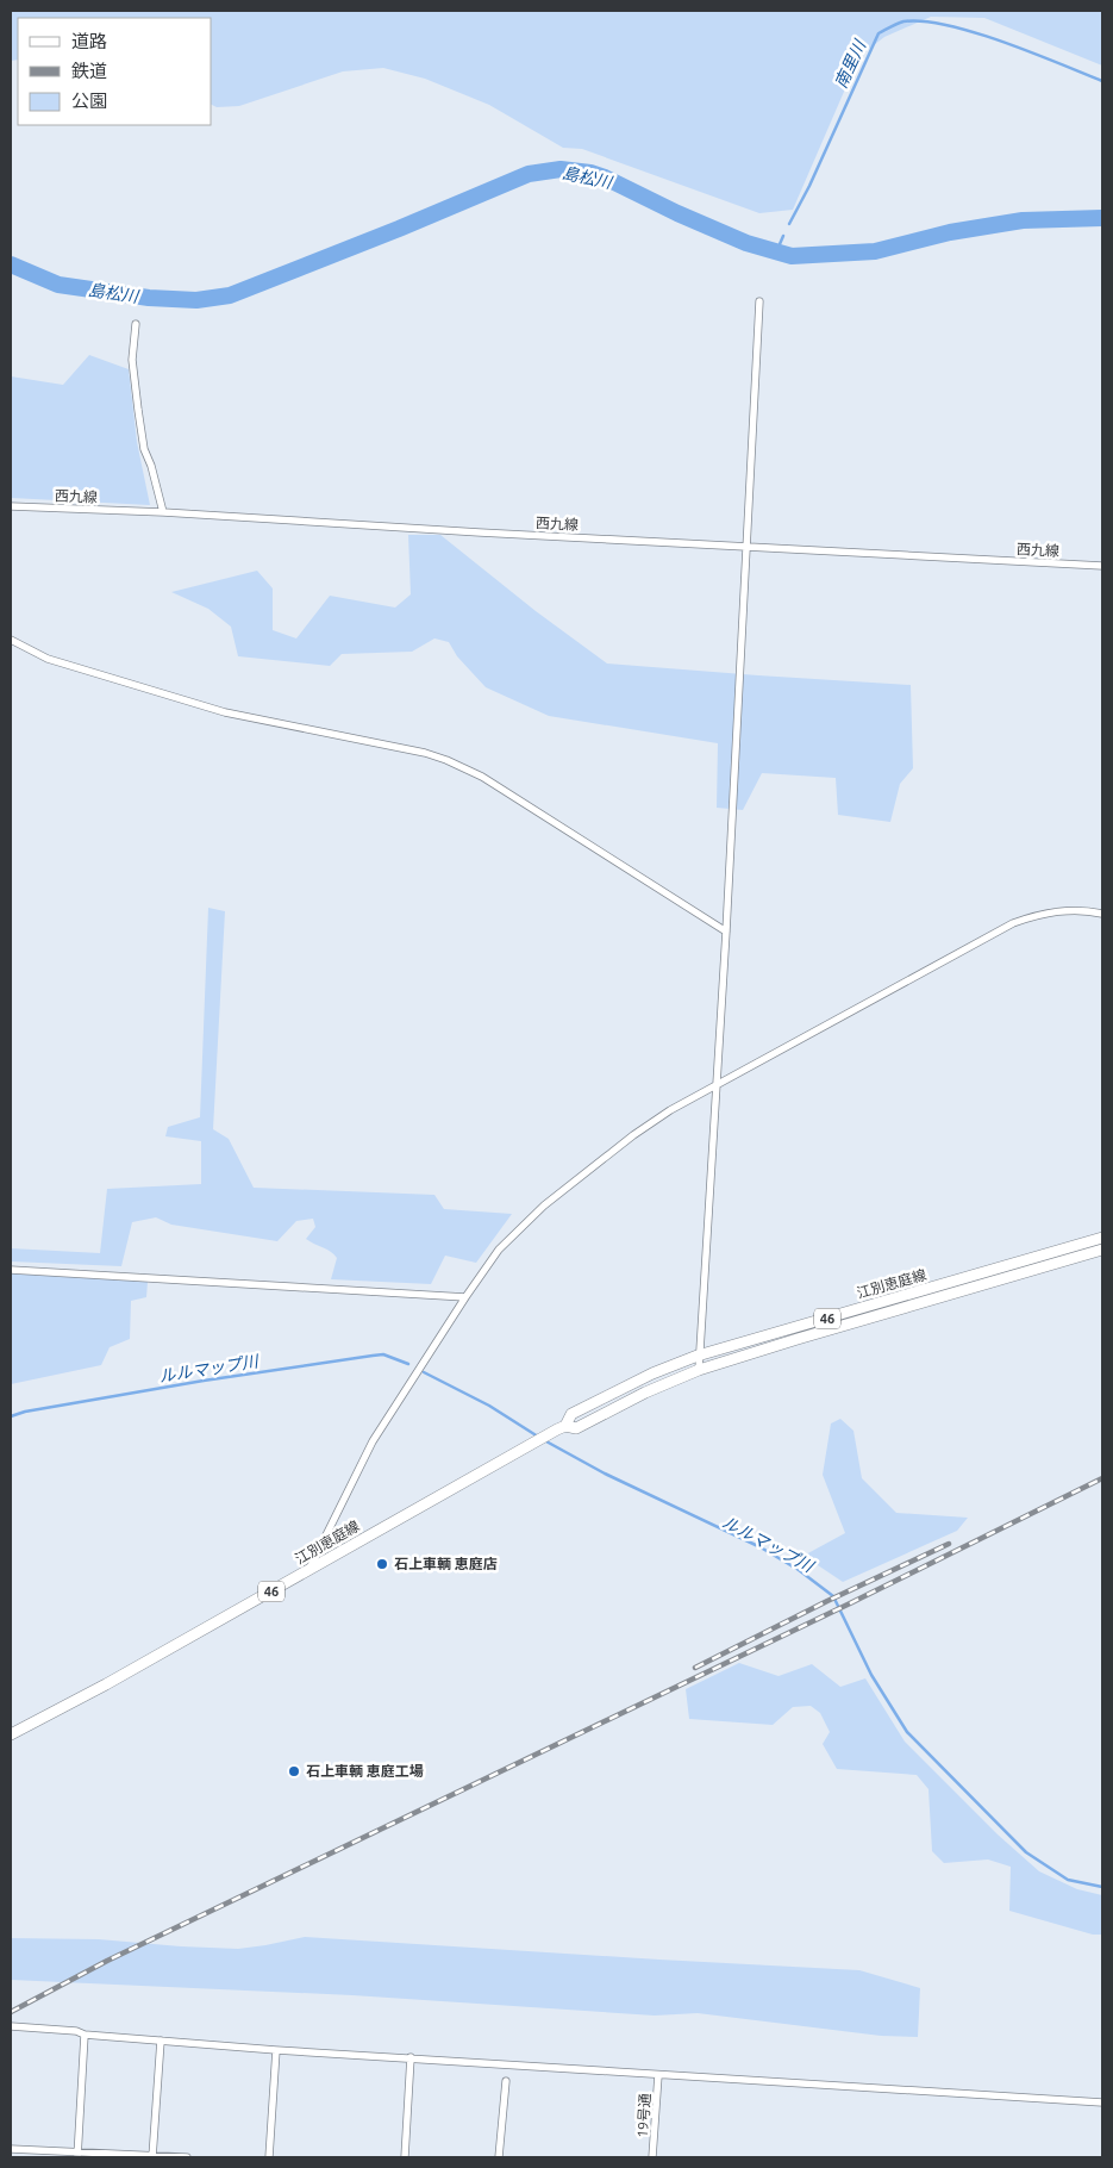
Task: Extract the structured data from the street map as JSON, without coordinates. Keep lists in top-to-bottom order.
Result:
{
  "streets": {
    "main road": ["江別恵庭線", "46"],
    "street": ["西九線", "19号通"]
  },
  "water": ["南里川", "島松川", "ルルマップ川"],
  "places": ["石上車輌 恵庭店", "石上車輌 恵庭工場"],
  "legend": ["道路", "鉄道", "公園"]
}
